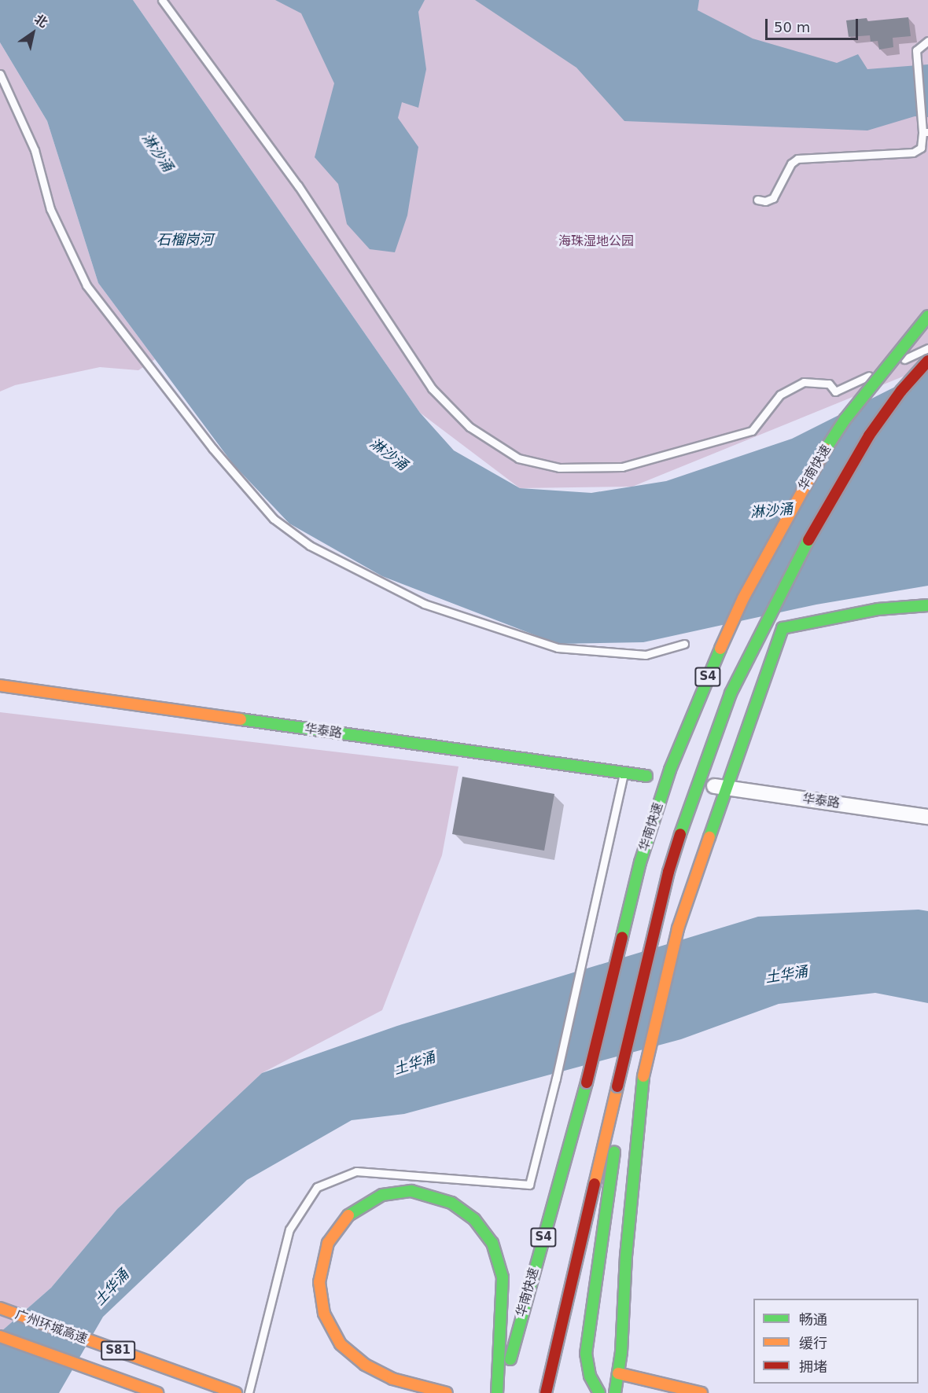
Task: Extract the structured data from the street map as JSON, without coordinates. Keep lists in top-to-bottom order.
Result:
{
  "streets": {
    "main road": [
      "华南快速",
      "S4",
      "华泰路",
      "广州环城高速",
      "S81"
    ]
  },
  "water": ["淋沙涌", "石榴岗河", "土华涌"],
  "parks": ["海珠湿地公园"],
  "legend": ["畅通", "缓行", "拥堵"],
  "scale_bar": "50 m",
  "north": "top right"
}
